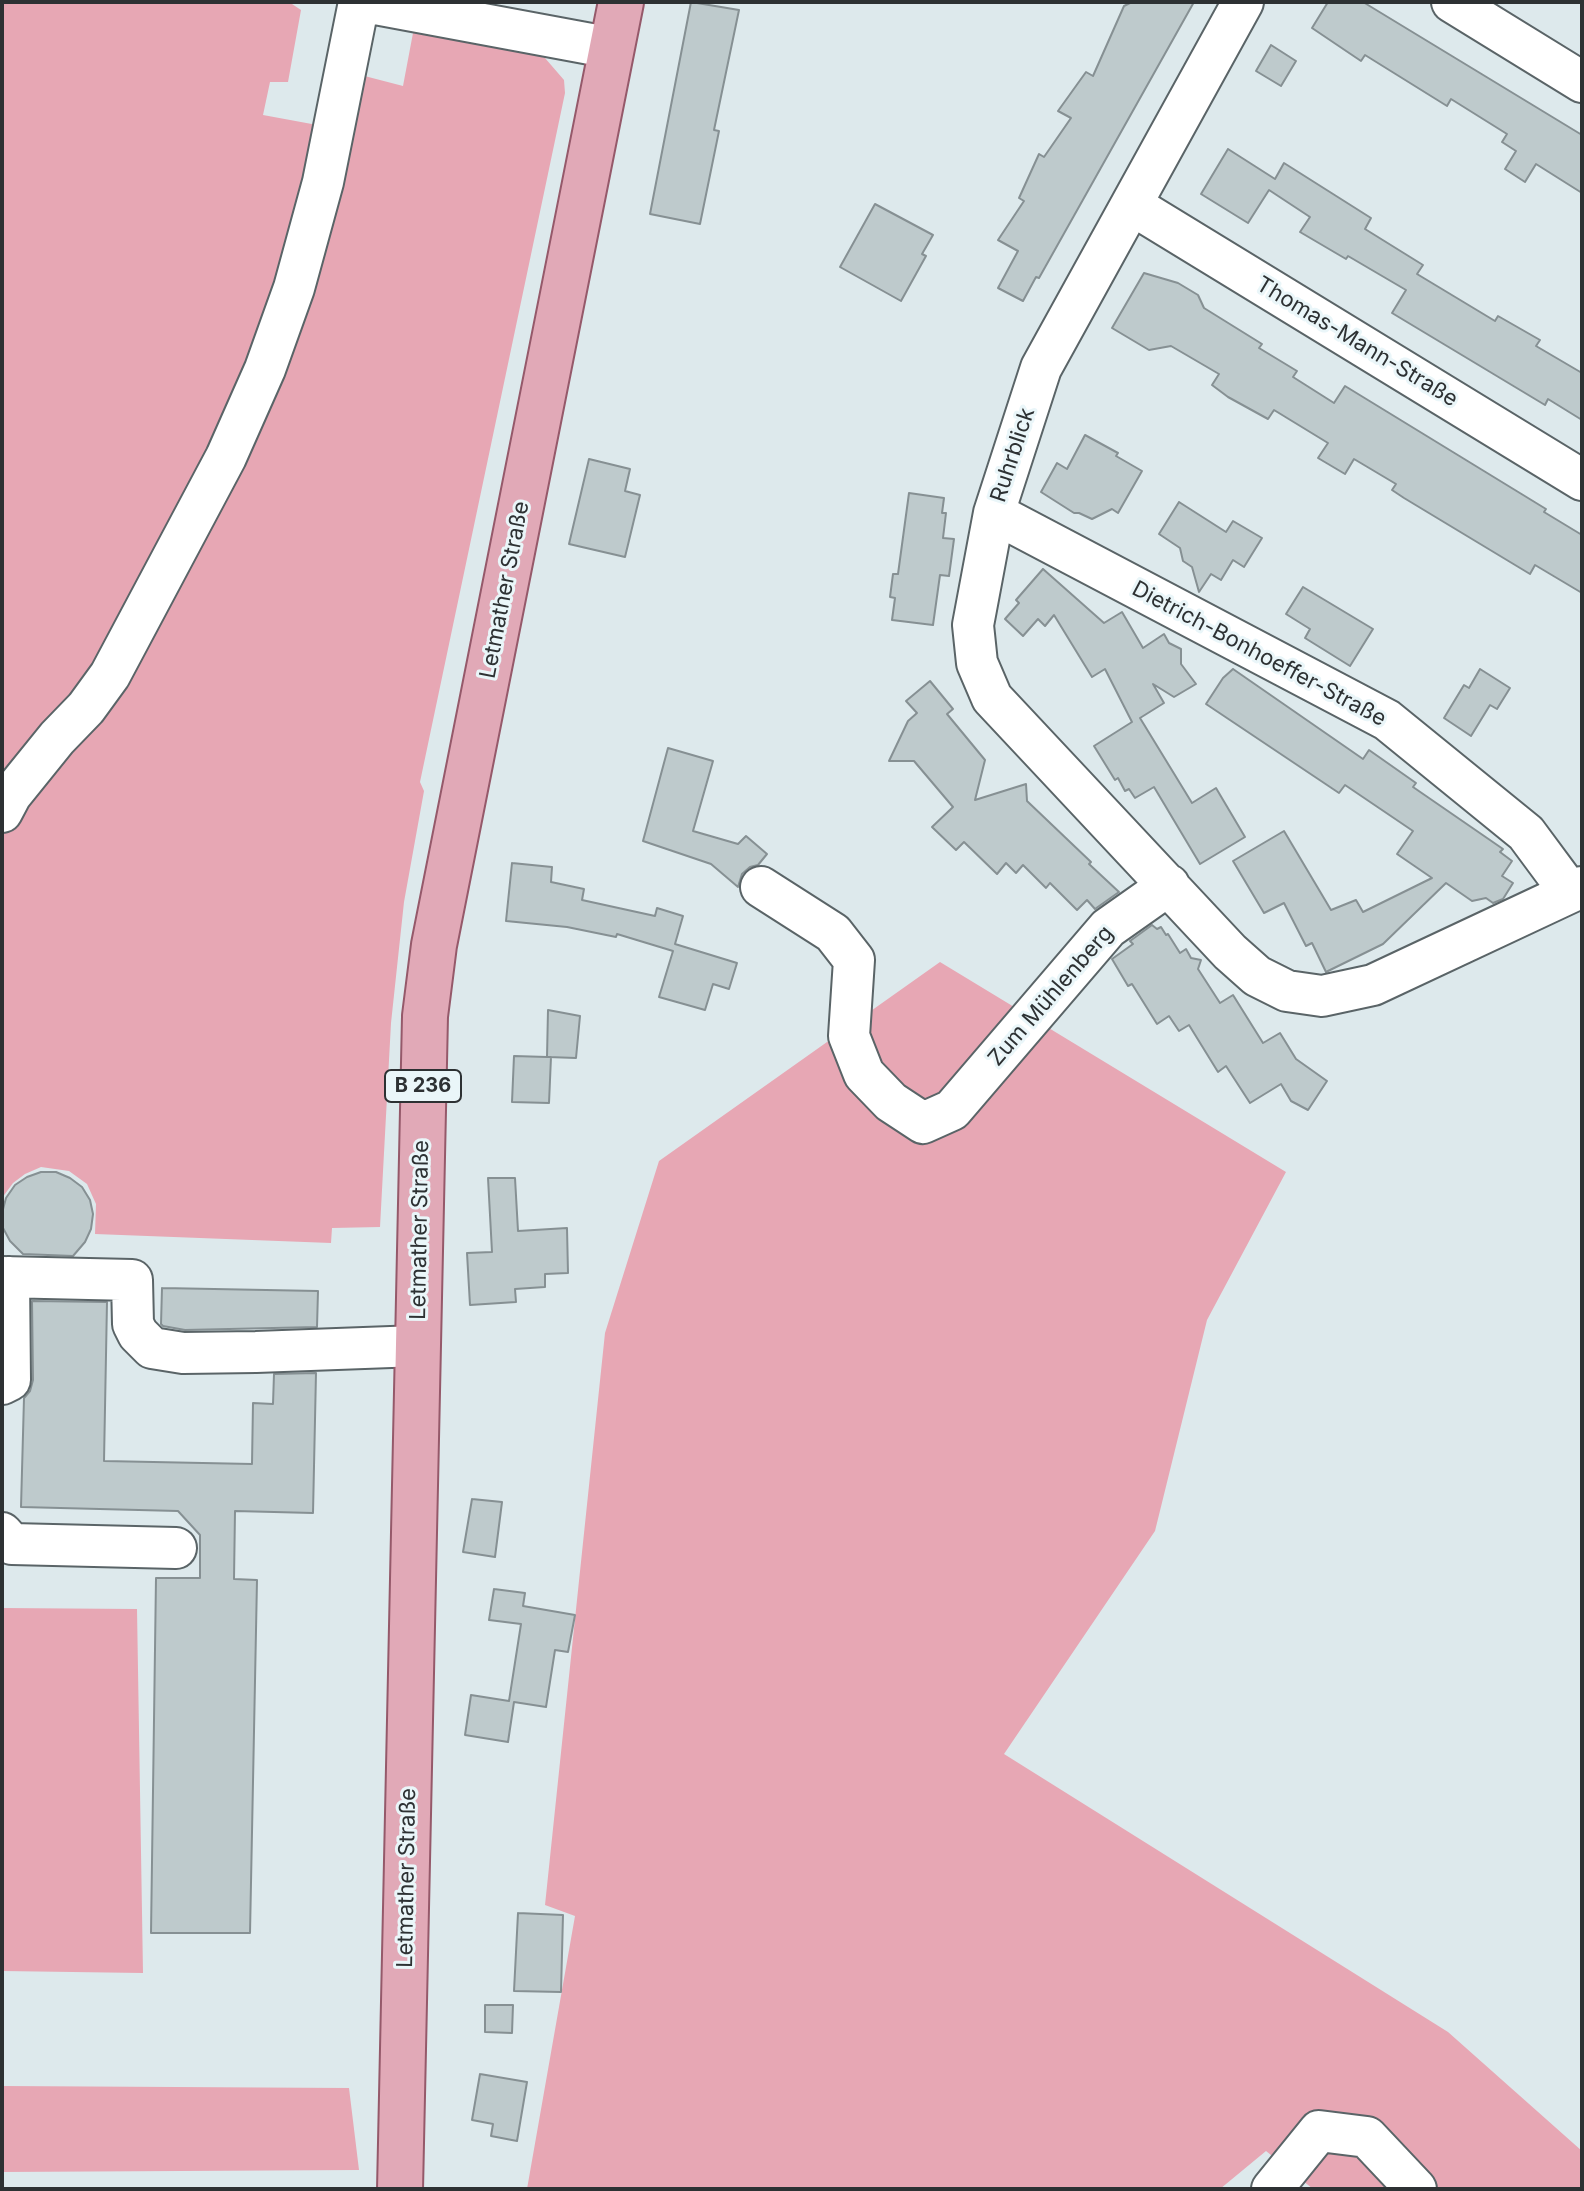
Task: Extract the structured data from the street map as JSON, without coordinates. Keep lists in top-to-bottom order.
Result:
{
  "streets": {
    "main road": ["Letmather Straße", "B 236"],
    "street": [
      "Thomas-Mann-Straße",
      "Ruhrblick",
      "Dietrich-Bonhoeffer-Straße",
      "Zum Mühlenberg"
    ]
  },
  "crossings": [
    ["Thomas-Mann-Straße", "Ruhrblick"],
    ["Ruhrblick", "Dietrich-Bonhoeffer-Straße"],
    ["Ruhrblick", "Zum Mühlenberg"]
  ]
}
